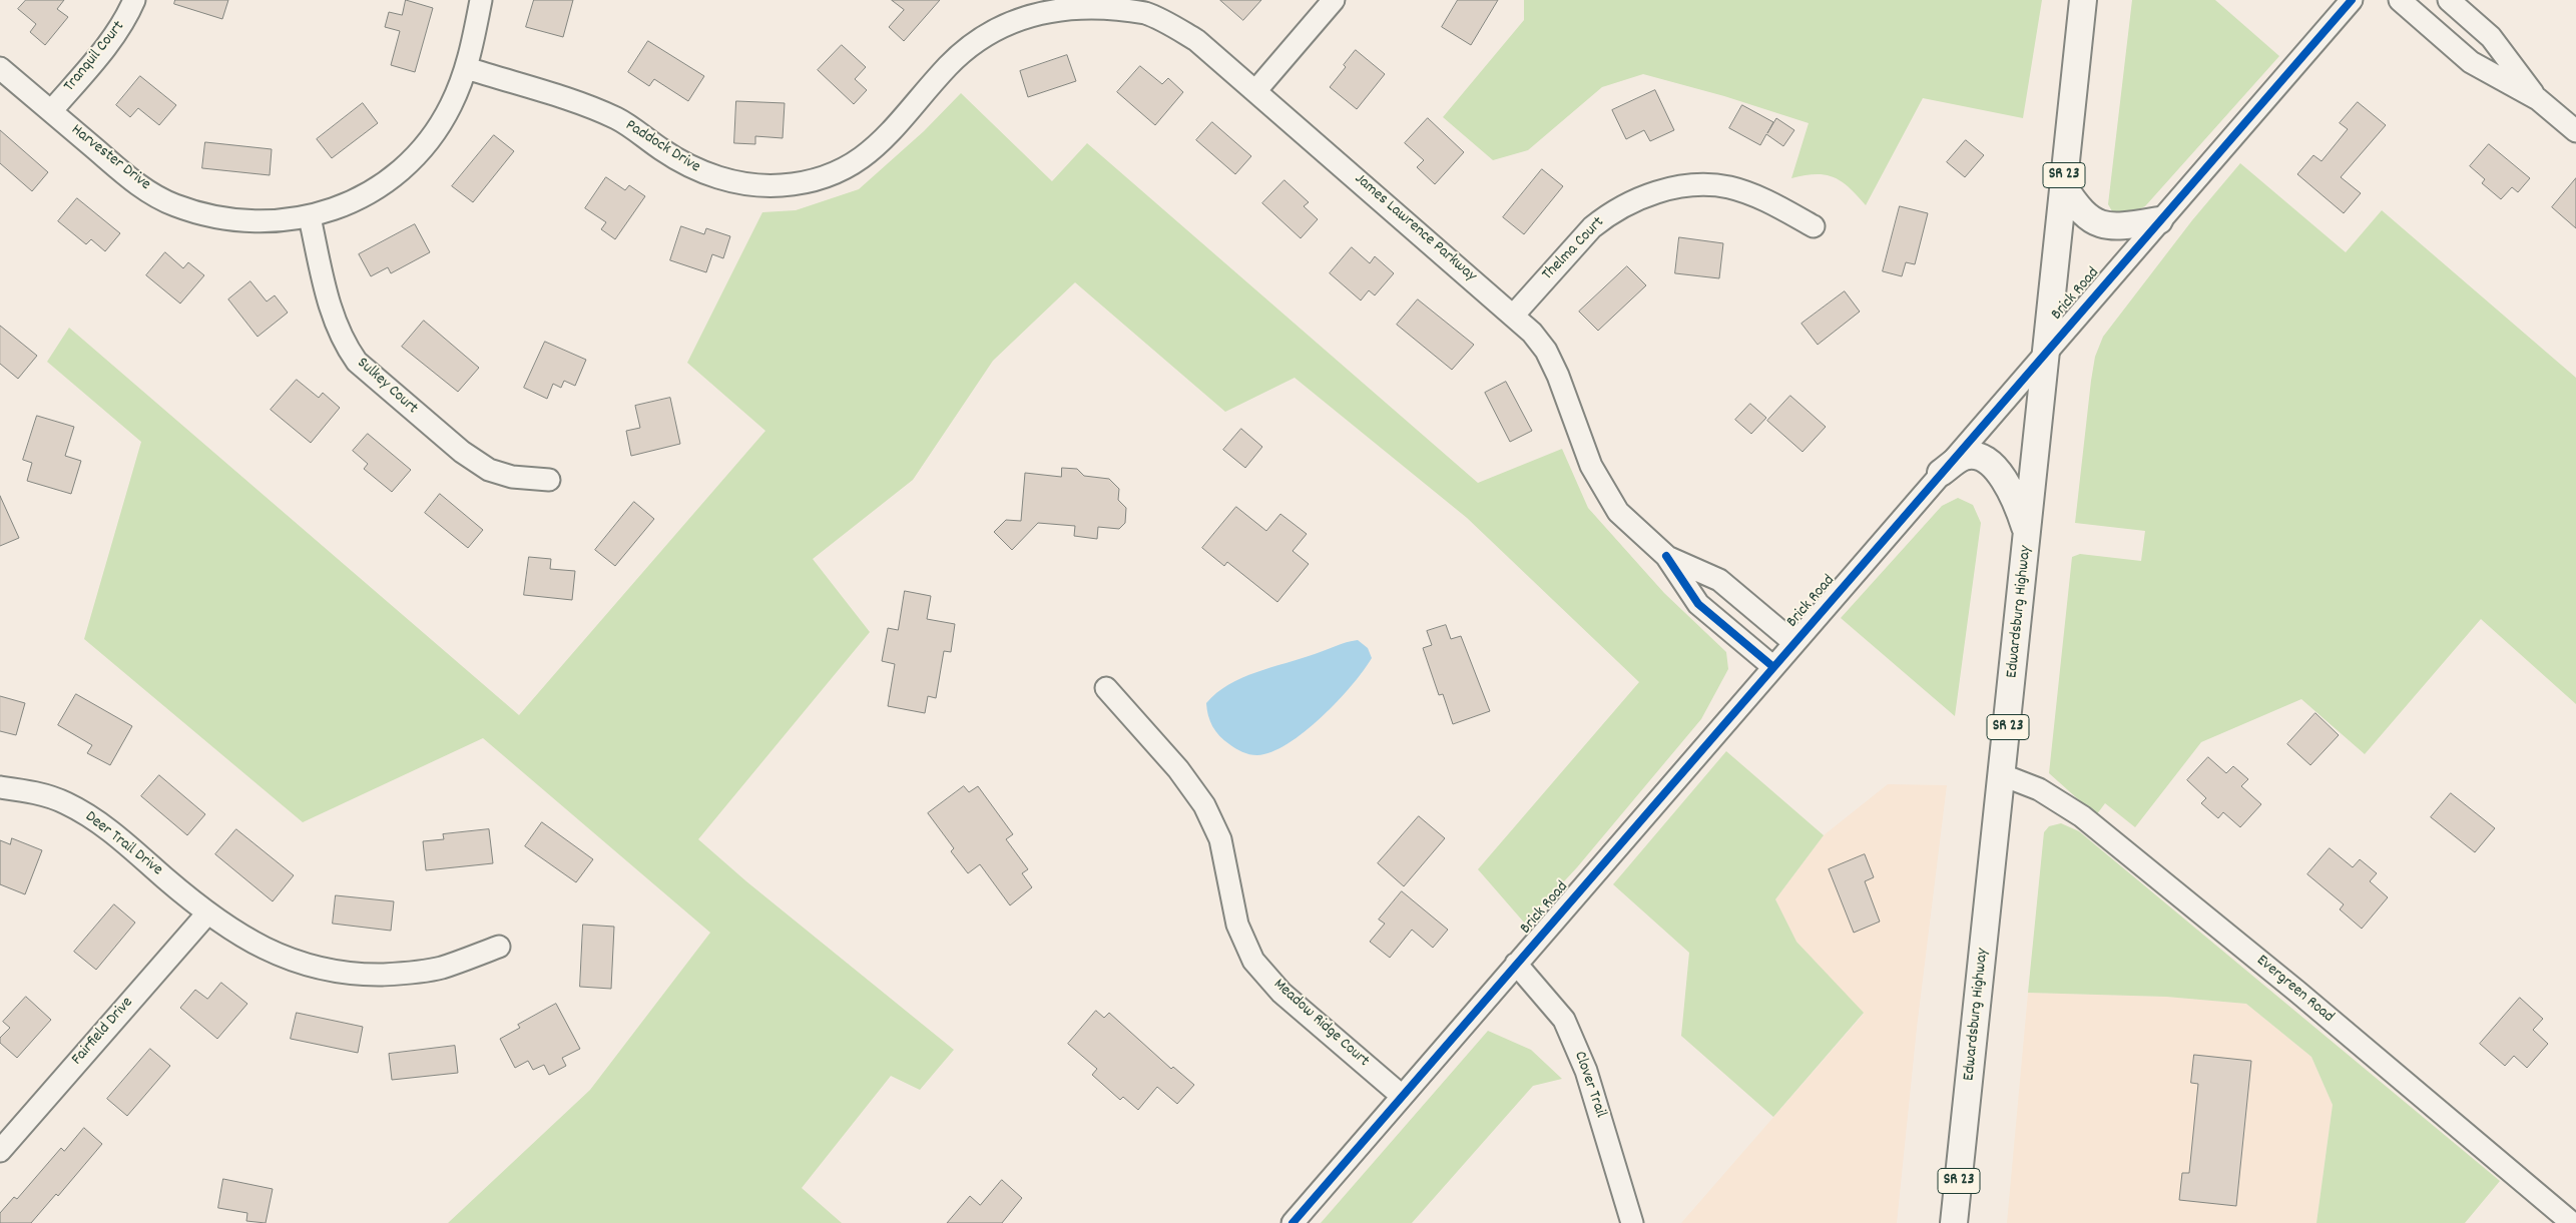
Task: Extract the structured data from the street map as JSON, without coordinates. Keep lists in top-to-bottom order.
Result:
{
  "streets": {
    "main road": ["SR 23", "Edwardsburg Highway"],
    "street": [
      "Tranquil Court",
      "Paddock Drive",
      "Harvester Drive",
      "James Lawrence Parkway",
      "Thelma Court",
      "Brick Road",
      "Sulkey Court",
      "Deer Trail Drive",
      "Evergreen Road",
      "Meadow Ridge Court",
      "Fairfield Drive",
      "Clover Trail"
    ]
  },
  "crossings": [
    ["Tranquil Court", "Harvester Drive"],
    ["Paddock Drive", "Harvester Drive"],
    ["Paddock Drive", "James Lawrence Parkway"],
    ["Harvester Drive", "Sulkey Court"],
    ["James Lawrence Parkway", "Thelma Court"],
    ["James Lawrence Parkway", "Brick Road"],
    ["Brick Road", "Edwardsburg Highway"],
    ["Brick Road", "Meadow Ridge Court"],
    ["Brick Road", "Clover Trail"],
    ["Edwardsburg Highway", "Evergreen Road"],
    ["Deer Trail Drive", "Fairfield Drive"]
  ]
}
